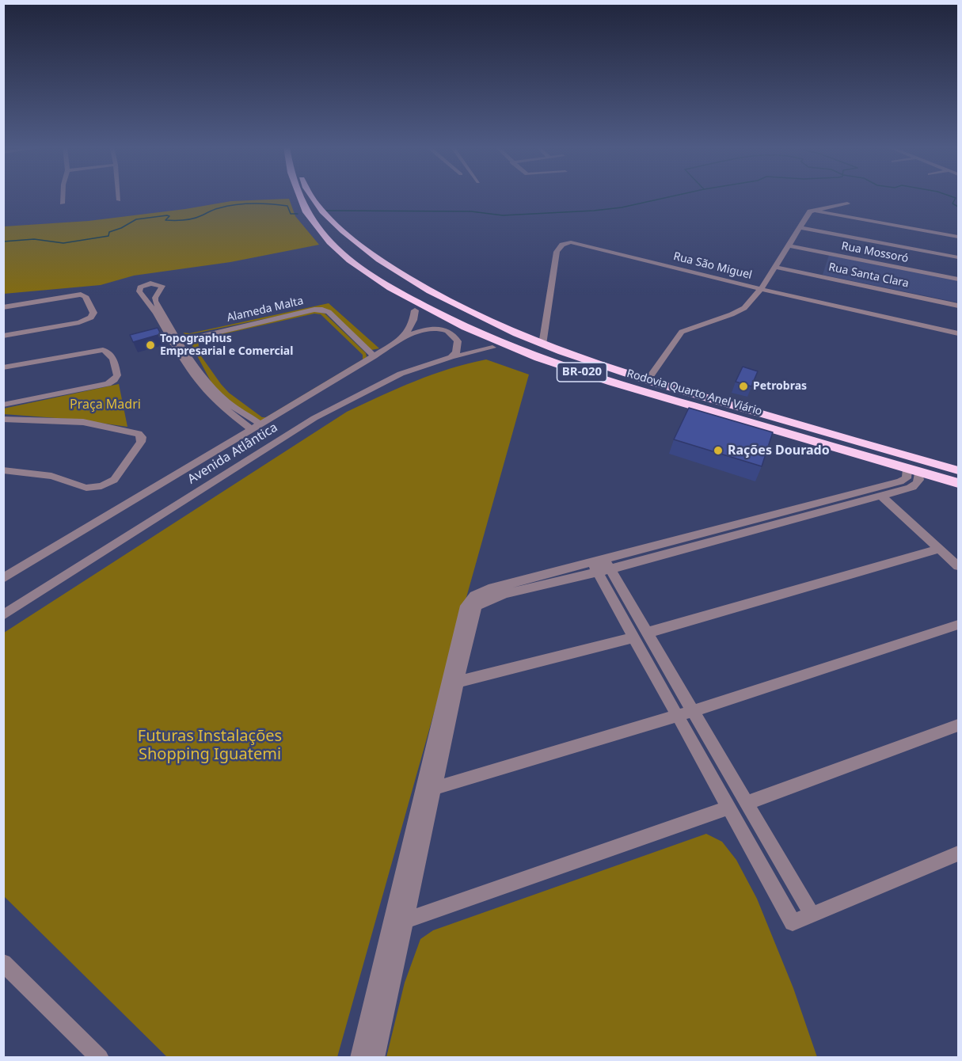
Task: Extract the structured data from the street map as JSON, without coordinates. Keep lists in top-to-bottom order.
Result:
{
  "streets": {
    "highway": ["BR-020", "Rodovia Quarto Anel Viário"],
    "street": [
      "Rua Mossoró",
      "Rua São Miguel",
      "Rua Santa Clara",
      "Alameda Malta",
      "Avenida Atlântica"
    ]
  },
  "crossings": [
    ["Rua São Miguel", "Rodovia Quarto Anel Viário"],
    ["Alameda Malta", "Avenida Atlântica"],
    ["Rodovia Quarto Anel Viário", "Avenida Atlântica"]
  ],
  "parks": ["Praça Madri", "Futuras Instalações Shopping Iguatemi"],
  "places": ["Topographus Empresarial e Comercial", "Petrobras", "Rações Dourado"]
}
